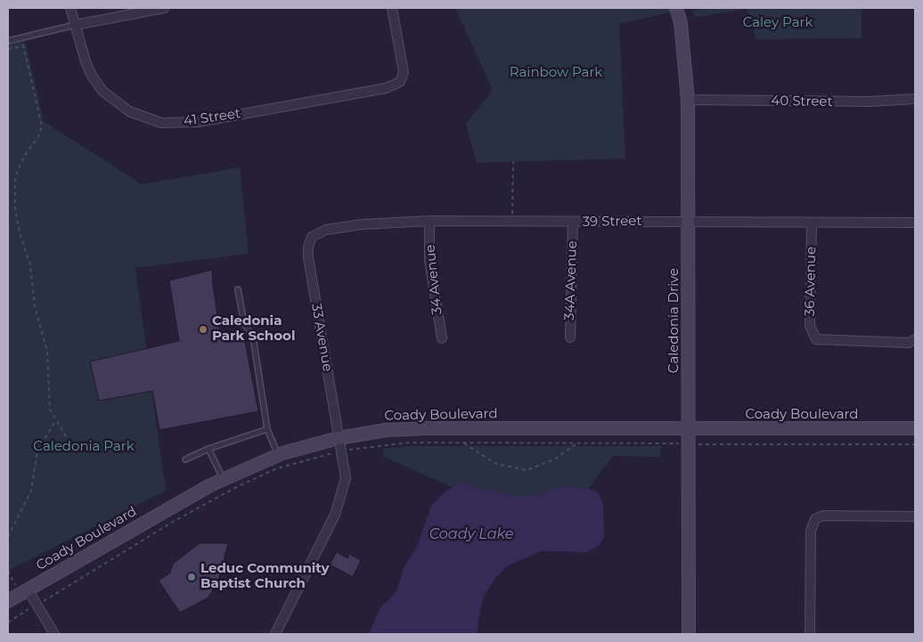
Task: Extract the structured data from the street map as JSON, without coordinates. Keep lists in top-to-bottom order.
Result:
{
  "streets": {
    "main road": ["Caledonia Drive", "Coady Boulevard"],
    "street": [
      "40 Street",
      "41 Street",
      "39 Street",
      "34 Avenue",
      "34A Avenue",
      "36 Avenue",
      "33 Avenue"
    ]
  },
  "crossings": [
    ["40 Street", "Caledonia Drive"],
    ["39 Street", "34 Avenue"],
    ["39 Street", "34A Avenue"],
    ["39 Street", "36 Avenue"],
    ["39 Street", "Caledonia Drive"],
    ["39 Street", "33 Avenue"],
    ["Caledonia Drive", "Coady Boulevard"],
    ["33 Avenue", "Coady Boulevard"]
  ],
  "water": ["Coady Lake"],
  "parks": ["Caley Park", "Rainbow Park", "Caledonia Park"],
  "places": ["Caledonia Park School", "Leduc Community Baptist Church"]
}
